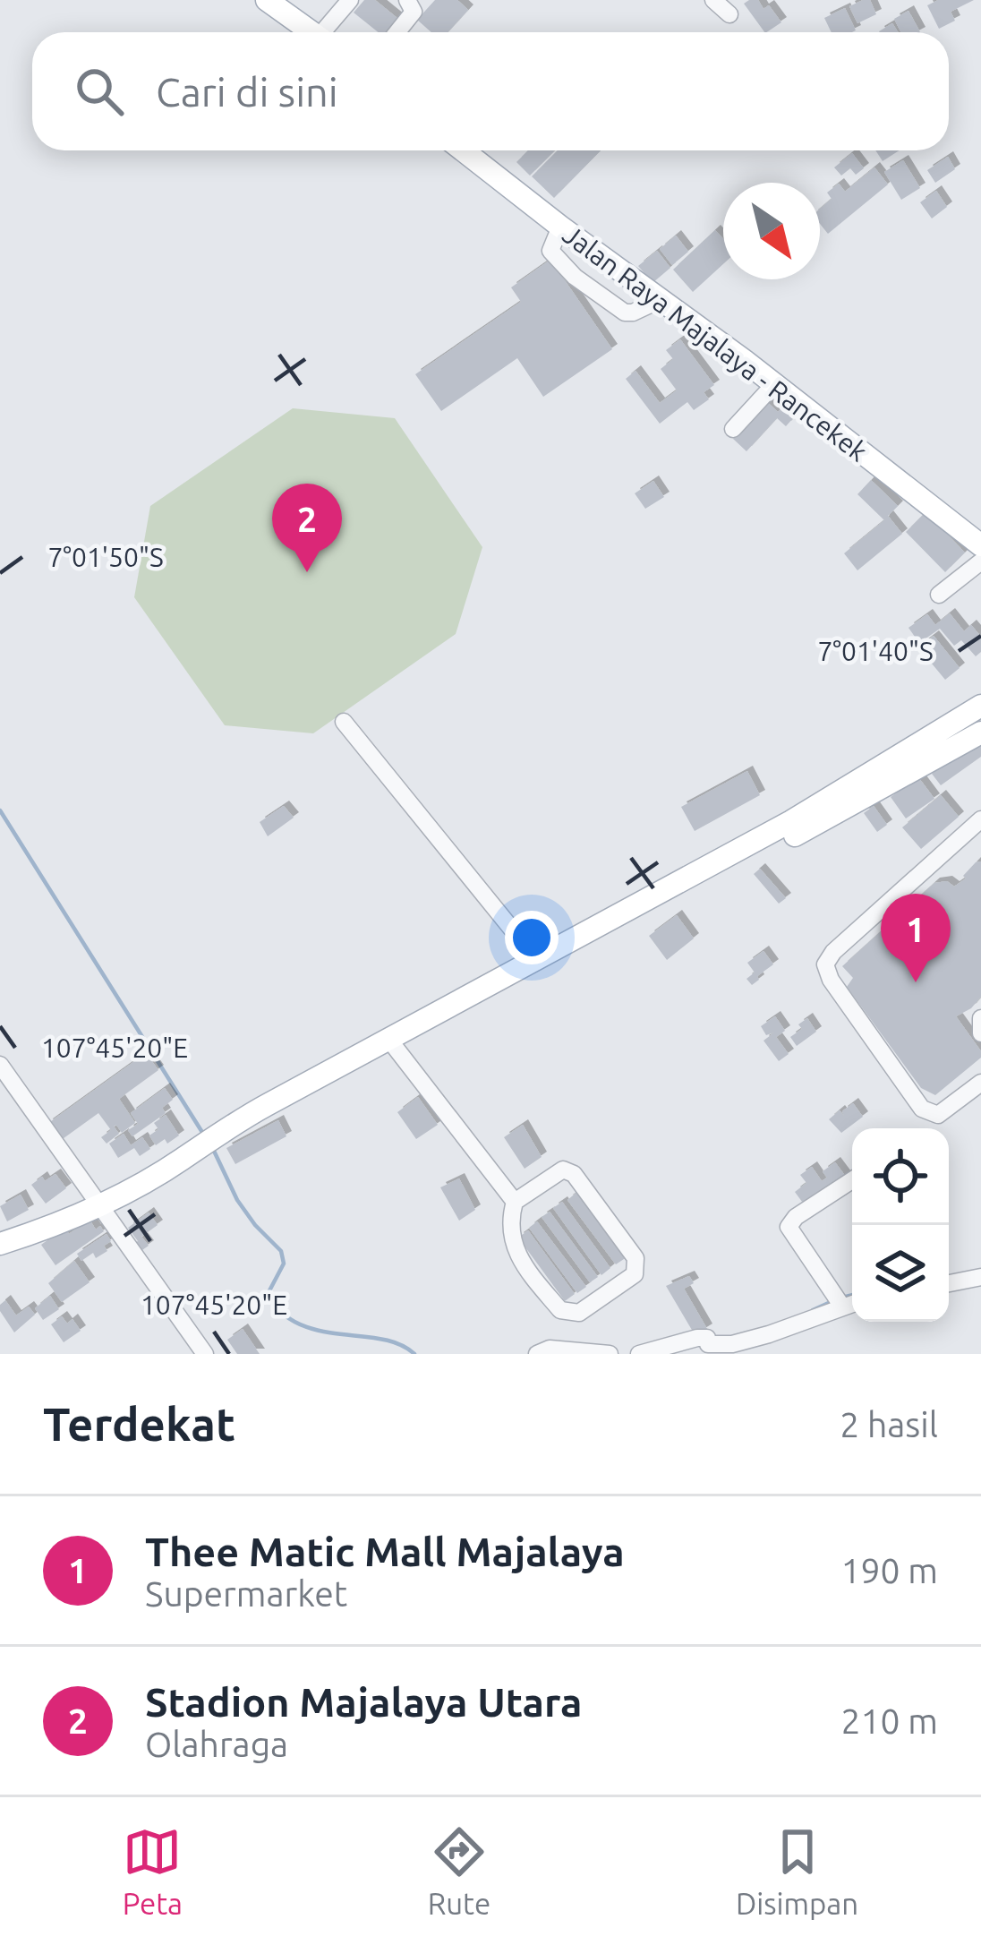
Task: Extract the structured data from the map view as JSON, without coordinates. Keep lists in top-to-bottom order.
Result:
{
  "streets": {
    "main road": ["Jalan Raya Majalaya - Rancekek"]
  },
  "north": "bottom right",
  "page": {
    "search": "Cari di sini",
    "pins": ["2", "1"],
    "heading": ["Terdekat", "2 hasil"],
    "list": [
      {
        "mark": "1",
        "name": "Thee Matic Mall Majalaya",
        "note": "Supermarket",
        "value": "190 m"
      },
      {
        "mark": "2",
        "name": "Stadion Majalaya Utara",
        "note": "Olahraga",
        "value": "210 m"
      }
    ],
    "nav": ["Peta", "Rute", "Disimpan"]
  },
  "coordinates": ["7°01'50\"S", "7°01'40\"S", "107°45'20\"E"]
}
